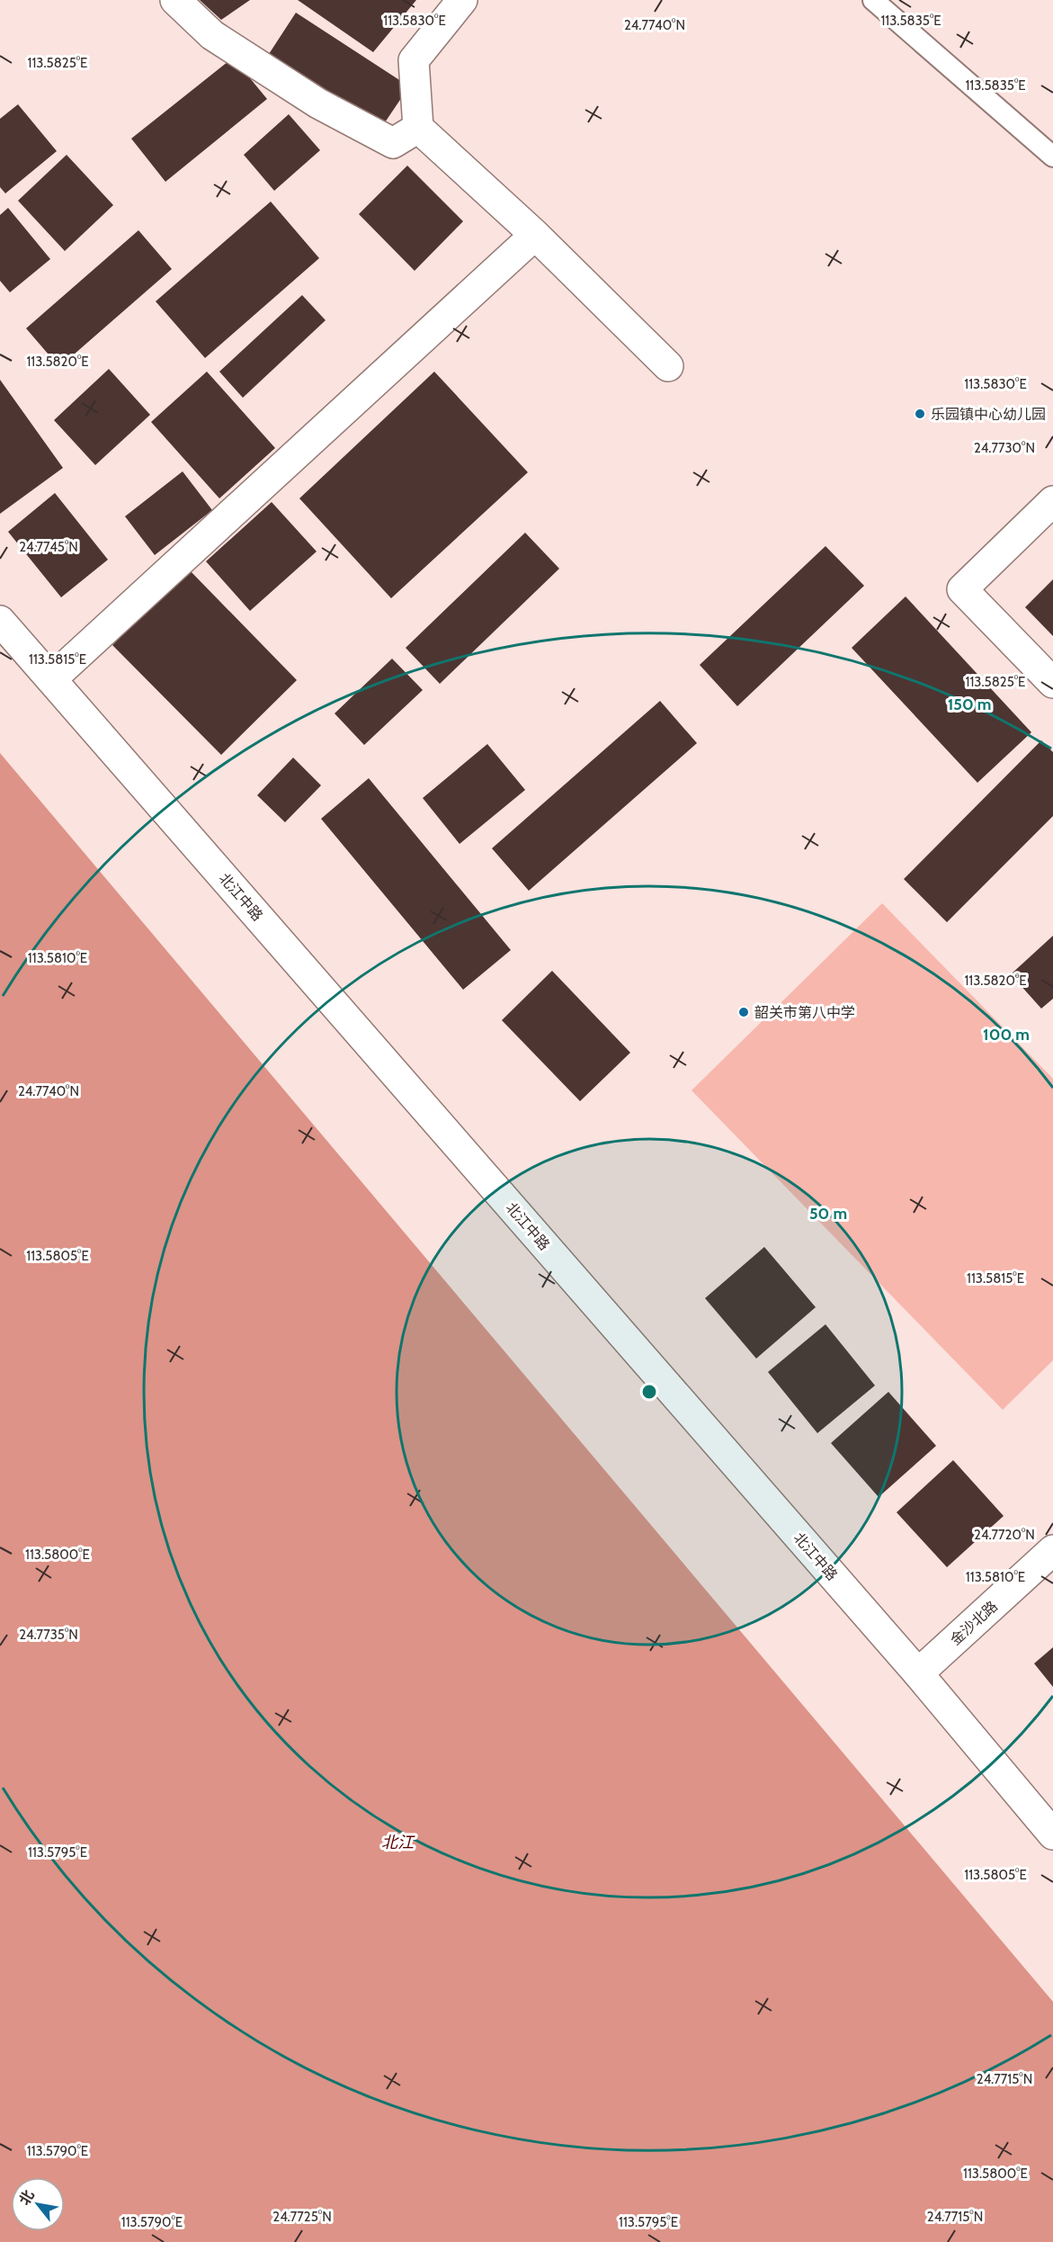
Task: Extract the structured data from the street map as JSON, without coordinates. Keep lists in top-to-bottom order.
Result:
{
  "streets": {
    "street": ["北江中路", "金沙北路"]
  },
  "crossings": [
    ["北江中路", "金沙北路"]
  ],
  "water": ["北江"],
  "places": ["乐园镇中心幼儿园", "韶关市第八中学"],
  "north": "top left",
  "coordinates": [
    "113.5830°E",
    "113.5835°E",
    "24.7740°N",
    "113.5825°E",
    "113.5820°E",
    "24.7730°N",
    "24.7745°N",
    "113.5815°E",
    "113.5810°E",
    "113.5805°E",
    "24.7720°N",
    "113.5800°E",
    "24.7735°N",
    "113.5795°E",
    "24.7715°N",
    "113.5790°E",
    "24.7725°N"
  ],
  "rings": ["150 m", "100 m", "50 m"]
}
